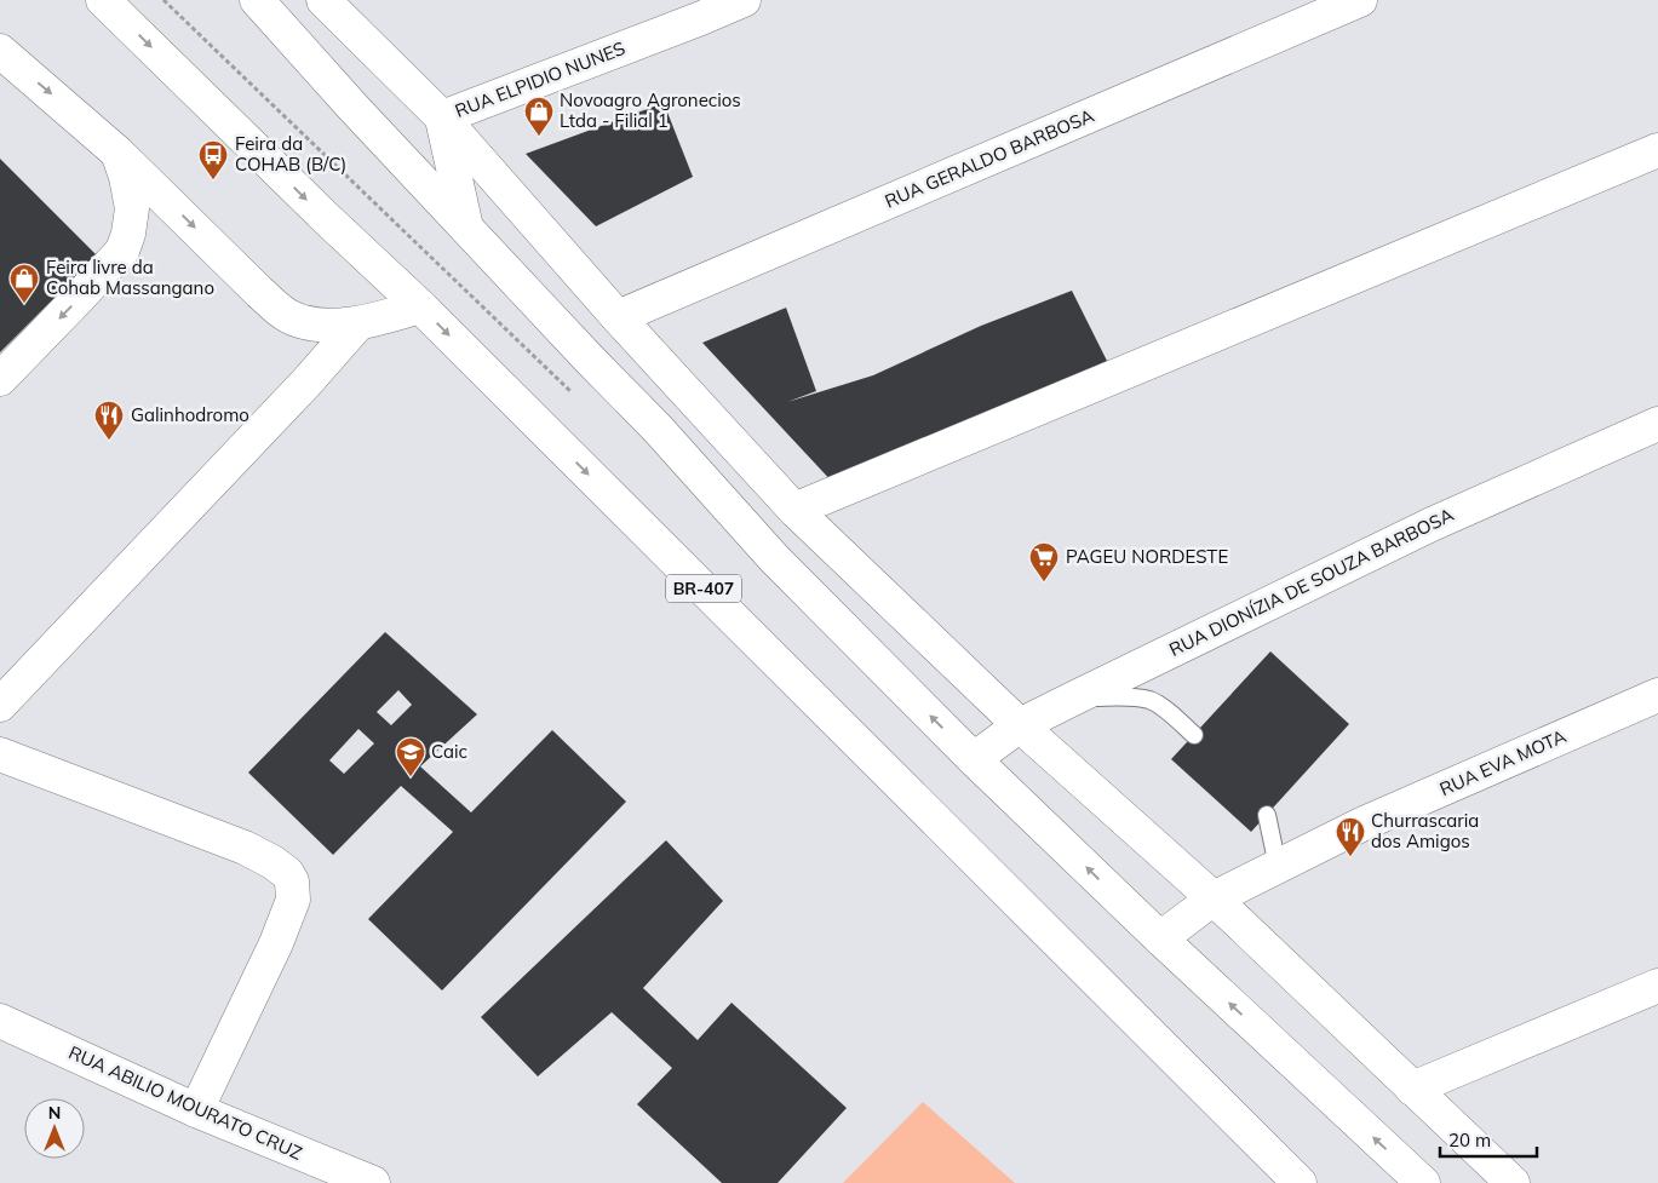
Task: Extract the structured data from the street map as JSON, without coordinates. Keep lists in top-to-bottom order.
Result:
{
  "streets": {
    "main road": [
      "RUA ELPIDIO NUNES",
      "RUA GERALDO BARBOSA",
      "RUA DIONÍZIA DE SOUZA BARBOSA",
      "BR-407",
      "RUA EVA MOTA",
      "RUA ABILIO MOURATO CRUZ"
    ]
  },
  "places": {
    "shop": ["Novoagro Agronecios Ltda - Filial 1", "Feira livre da Cohab Massangano"],
    "bus stop": ["Feira da COHAB (B/C)"],
    "restaurant": ["Galinhodromo", "Churrascaria dos Amigos"],
    "supermarket": ["PAGEU NORDESTE"],
    "school or university": ["Caic"]
  },
  "scale_bar": "20 m",
  "north": "top"
}
